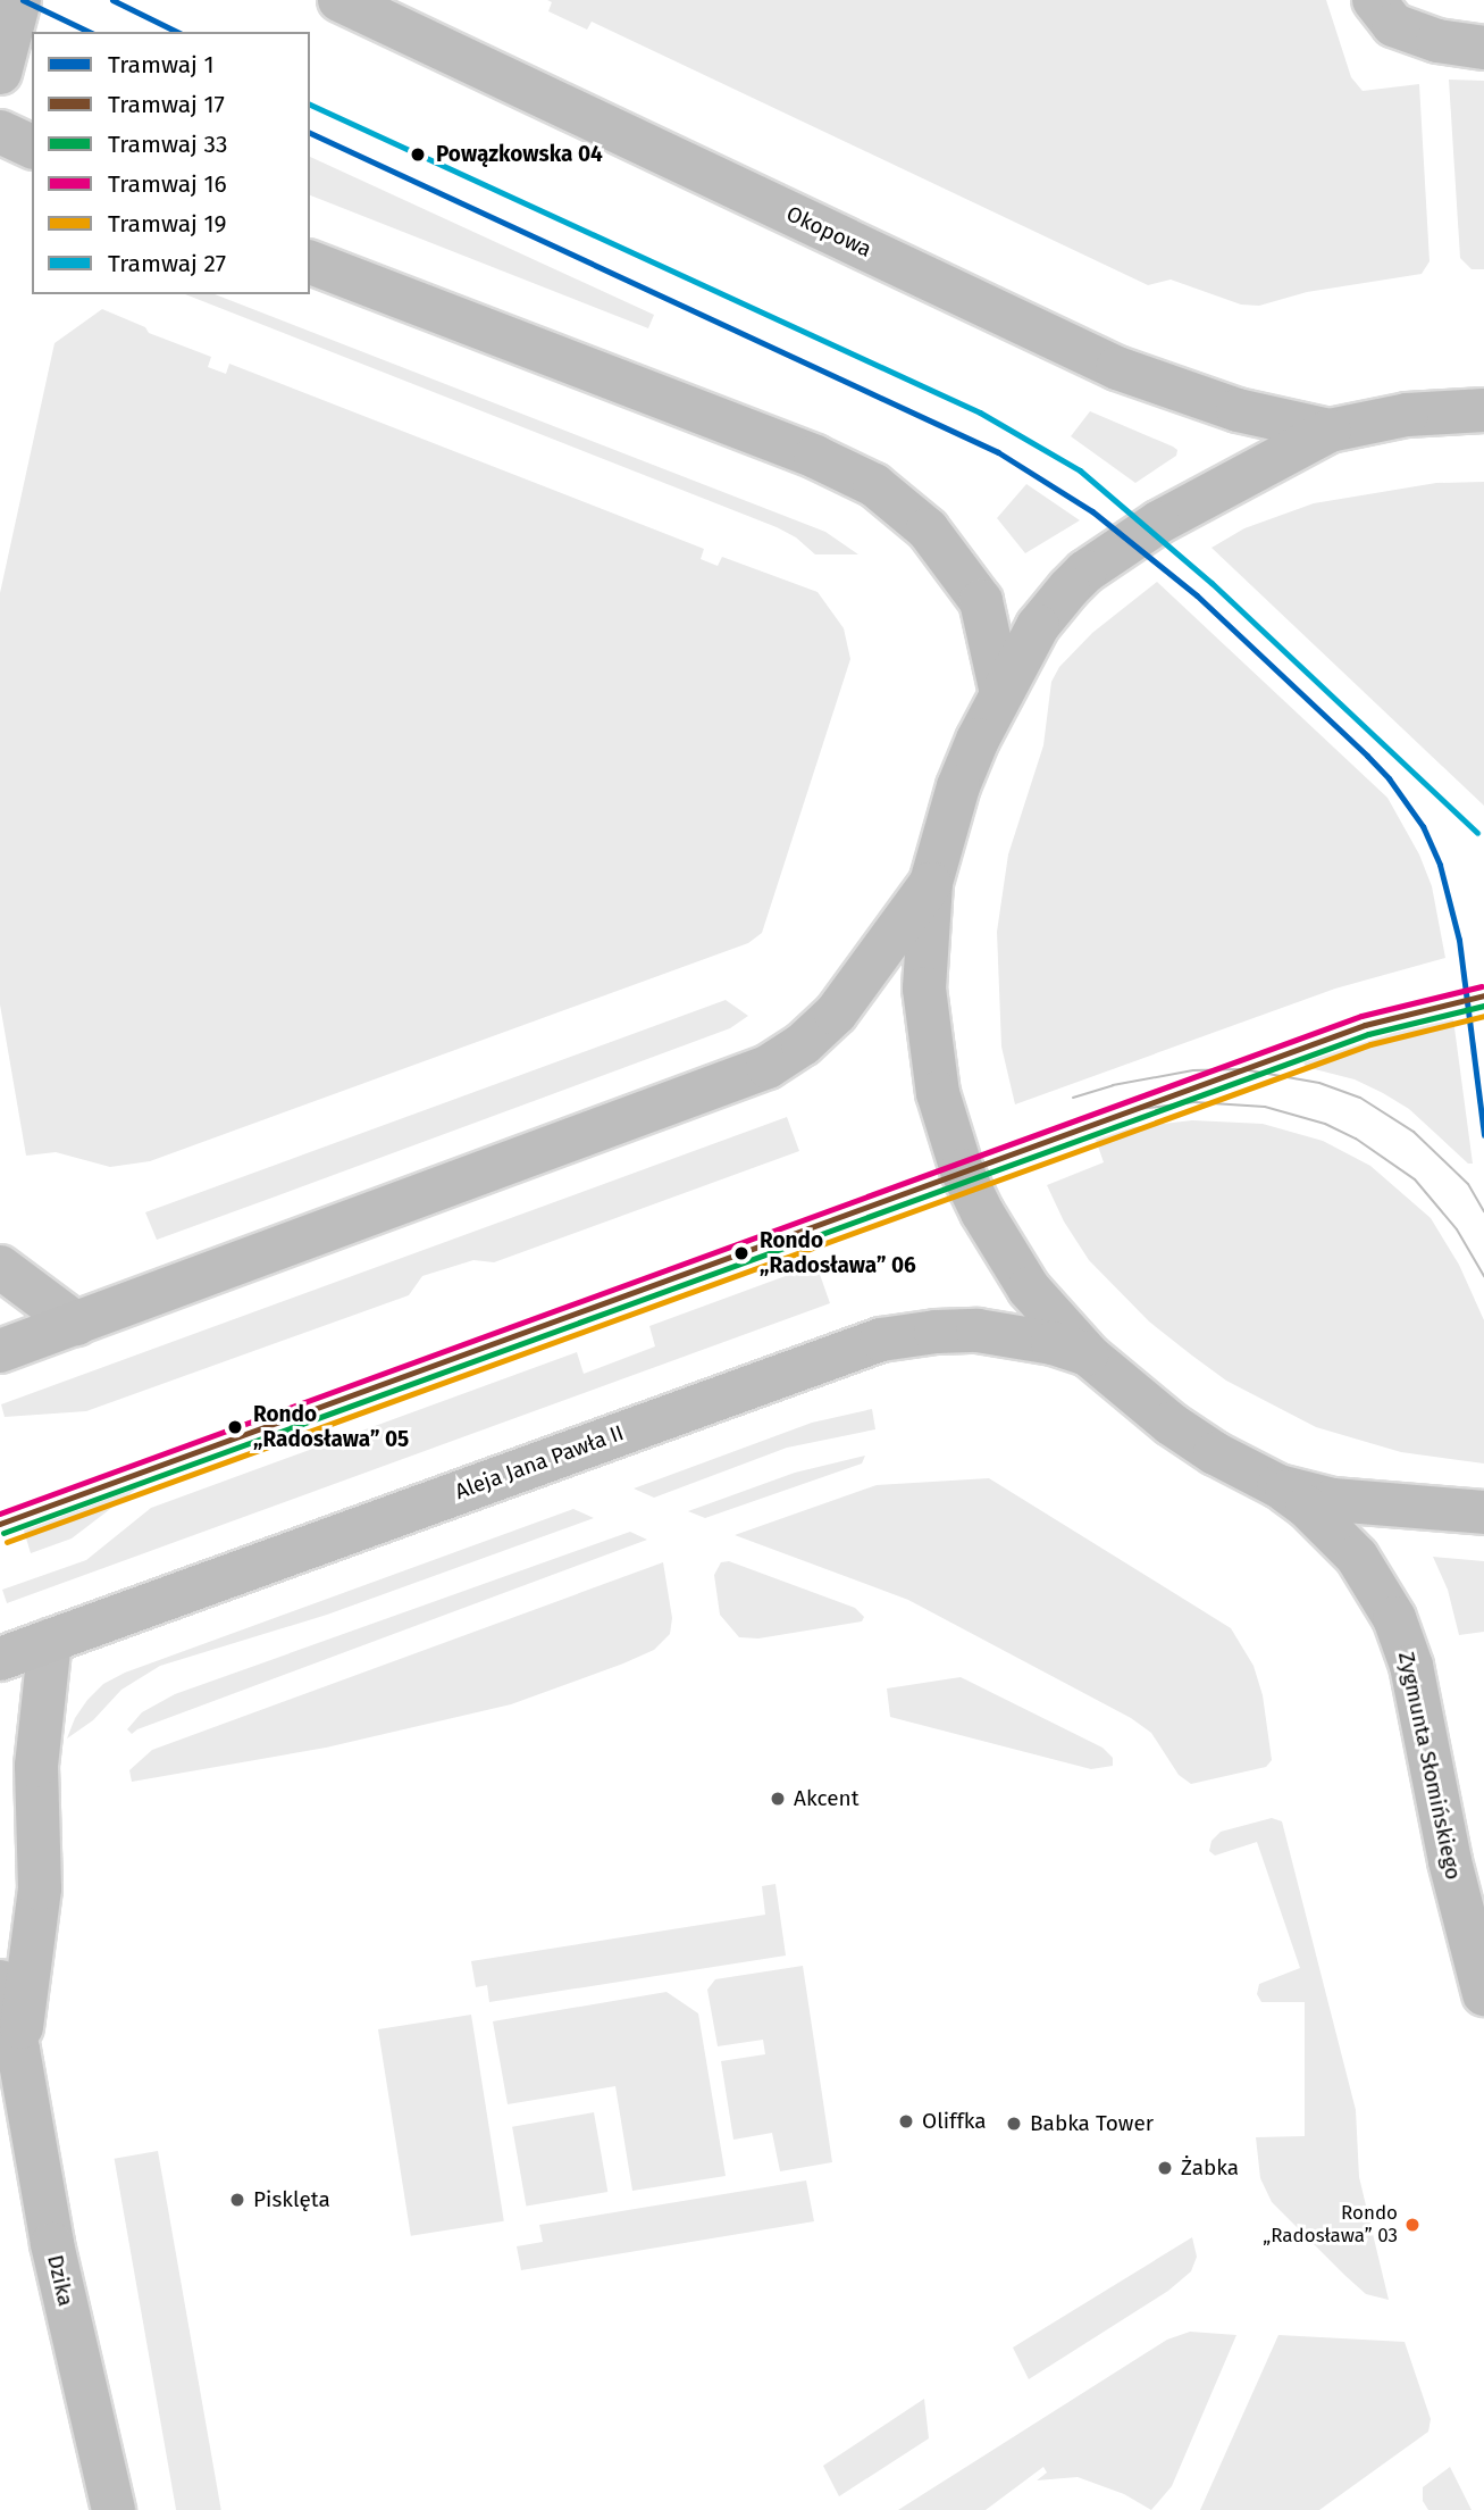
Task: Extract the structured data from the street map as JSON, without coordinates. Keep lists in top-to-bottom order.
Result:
{
  "streets": {
    "main road": ["Okopowa", "Aleja Jana Pawła II", "Zygmunta Słomińskiego"],
    "street": ["Dzika"]
  },
  "crossings": [
    ["Aleja Jana Pawła II", "Dzika"]
  ],
  "places": [
    "Powązkowska 04",
    "Rondo „Radosława” 06",
    "Rondo „Radosława” 05",
    "Akcent",
    "Oliffka",
    "Babka Tower",
    "Żabka",
    "Pisklęta",
    "Rondo „Radosława” 03"
  ],
  "lines": [
    "tram line 1",
    "tram line 27",
    "tram line 16",
    "tram line 17",
    "tram line 33",
    "tram line 19"
  ],
  "legend": [
    "Tramwaj 1",
    "Tramwaj 17",
    "Tramwaj 33",
    "Tramwaj 16",
    "Tramwaj 19",
    "Tramwaj 27"
  ]
}
